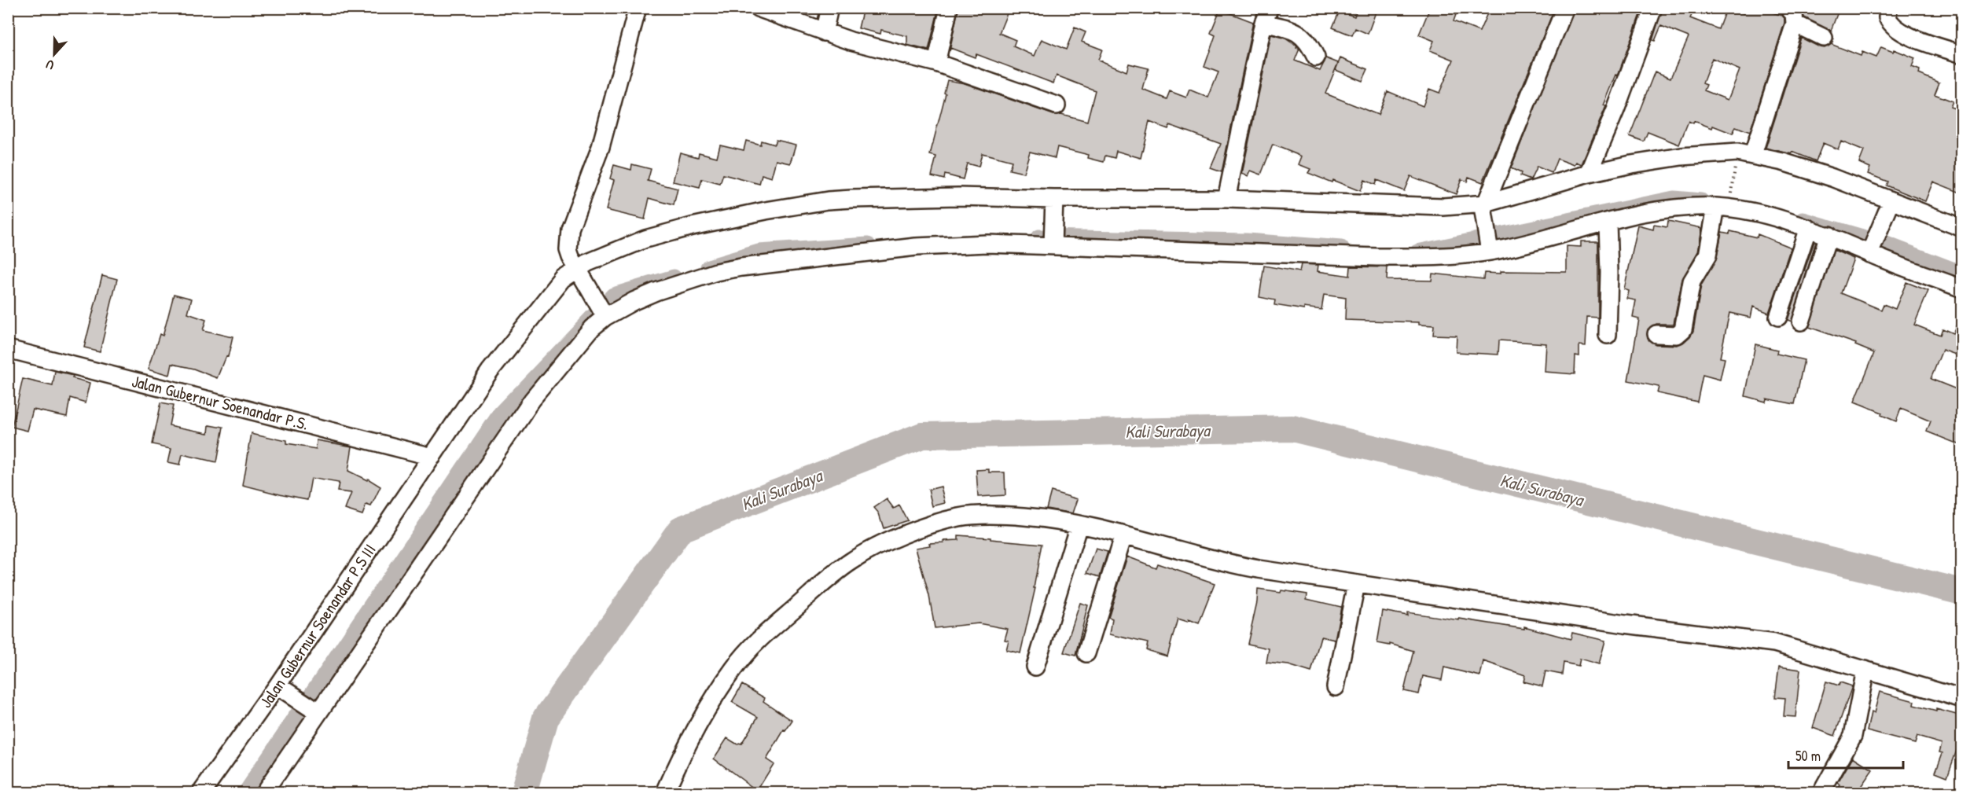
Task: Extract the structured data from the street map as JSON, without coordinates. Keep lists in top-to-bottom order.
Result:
{
  "streets": {
    "street": ["Jalan Gubernur Soenandar P.S.", "Jalan Gubernur Soenandar P.S III"]
  },
  "crossings": [
    ["Jalan Gubernur Soenandar P.S.", "Jalan Gubernur Soenandar P.S III"]
  ],
  "water": ["Kali Surabaya"],
  "scale_bar": "50 m",
  "north": "bottom"
}
